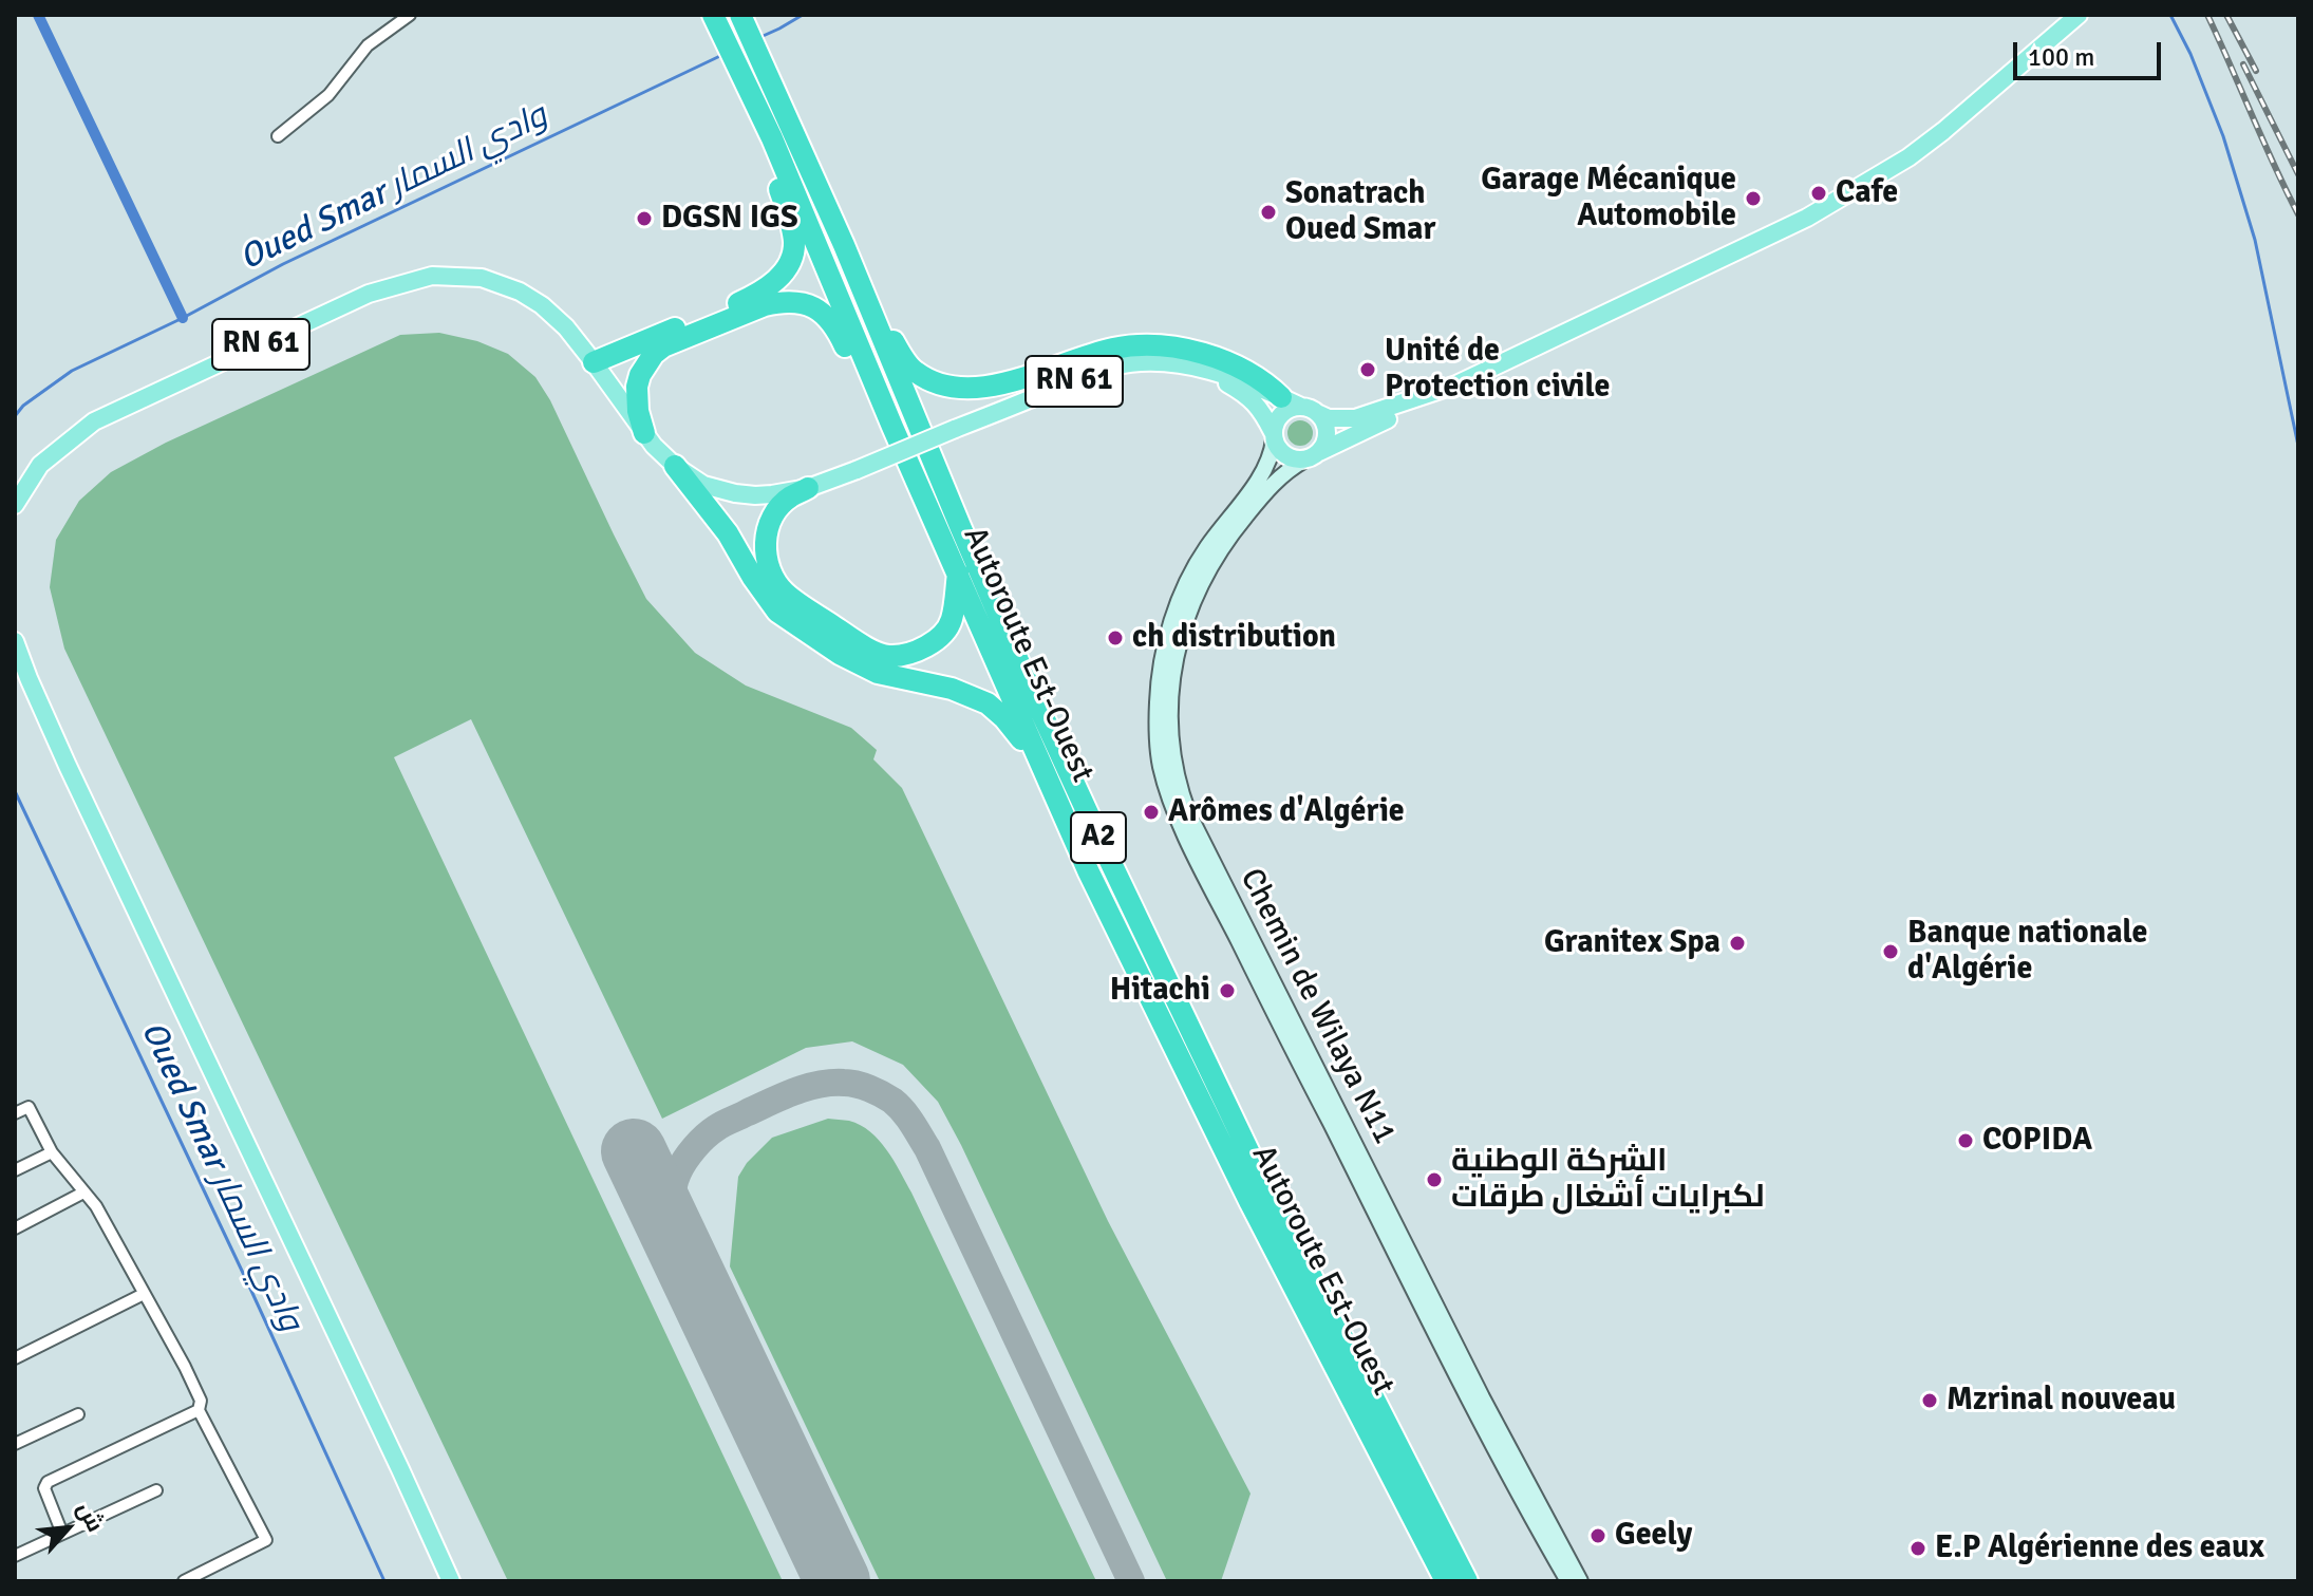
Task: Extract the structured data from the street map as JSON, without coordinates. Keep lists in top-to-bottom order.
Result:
{
  "streets": {
    "highway": ["Autoroute Est-Ouest", "A2"],
    "main road": ["RN 61", "Chemin de Wilaya N11"]
  },
  "crossings": [
    ["RN 61", "Chemin de Wilaya N11"]
  ],
  "water": ["Oued Smar وادي السمار"],
  "places": [
    "Cafe",
    "Garage Mécanique Automobile",
    "Sonatrach Oued Smar",
    "DGSN IGS",
    "Unité de Protection civile",
    "ch distribution",
    "Arômes d'Algérie",
    "Granitex Spa",
    "Banque nationale d'Algérie",
    "Hitachi",
    "COPIDA",
    "الشركة الوطنية لكبرايات أشغال طرقات",
    "Mzrinal nouveau",
    "Geely",
    "E.P Algérienne des eaux"
  ],
  "scale_bar": "100 m",
  "north": "top right"
}
